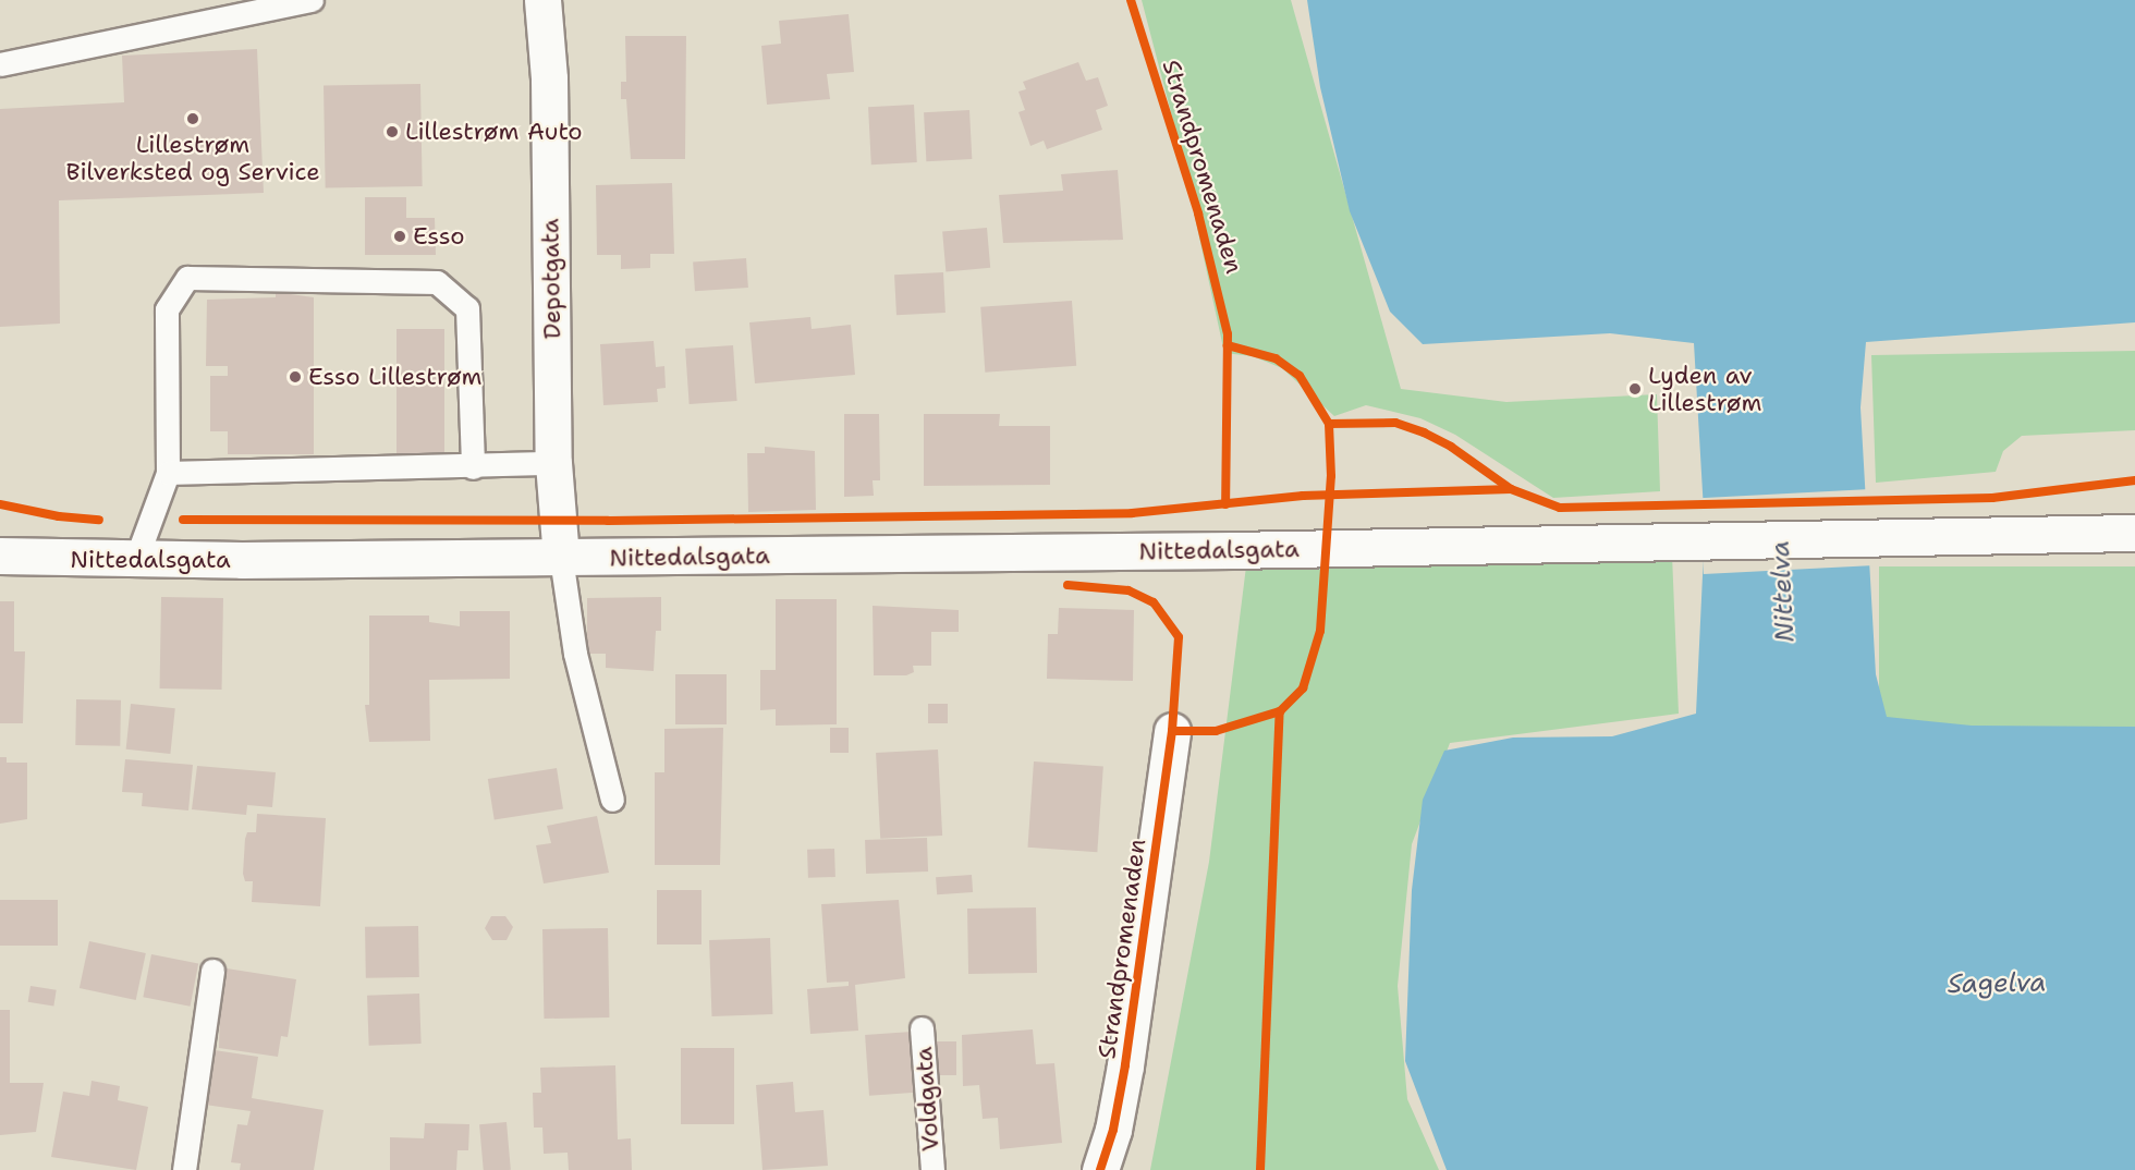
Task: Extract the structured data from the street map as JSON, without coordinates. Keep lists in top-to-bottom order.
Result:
{
  "streets": {
    "main road": ["Strandpromenaden", "Depotgata", "Nittedalsgata"],
    "lane": ["Voldgata"]
  },
  "crossings": [
    ["Depotgata", "Nittedalsgata"]
  ],
  "water": ["Nittelva", "Sagelva"],
  "places": [
    "Lillestrøm Bilverksted og Service",
    "Lillestrøm Auto",
    "Esso",
    "Esso Lillestrøm",
    "Lyden av Lillestrøm"
  ]
}
